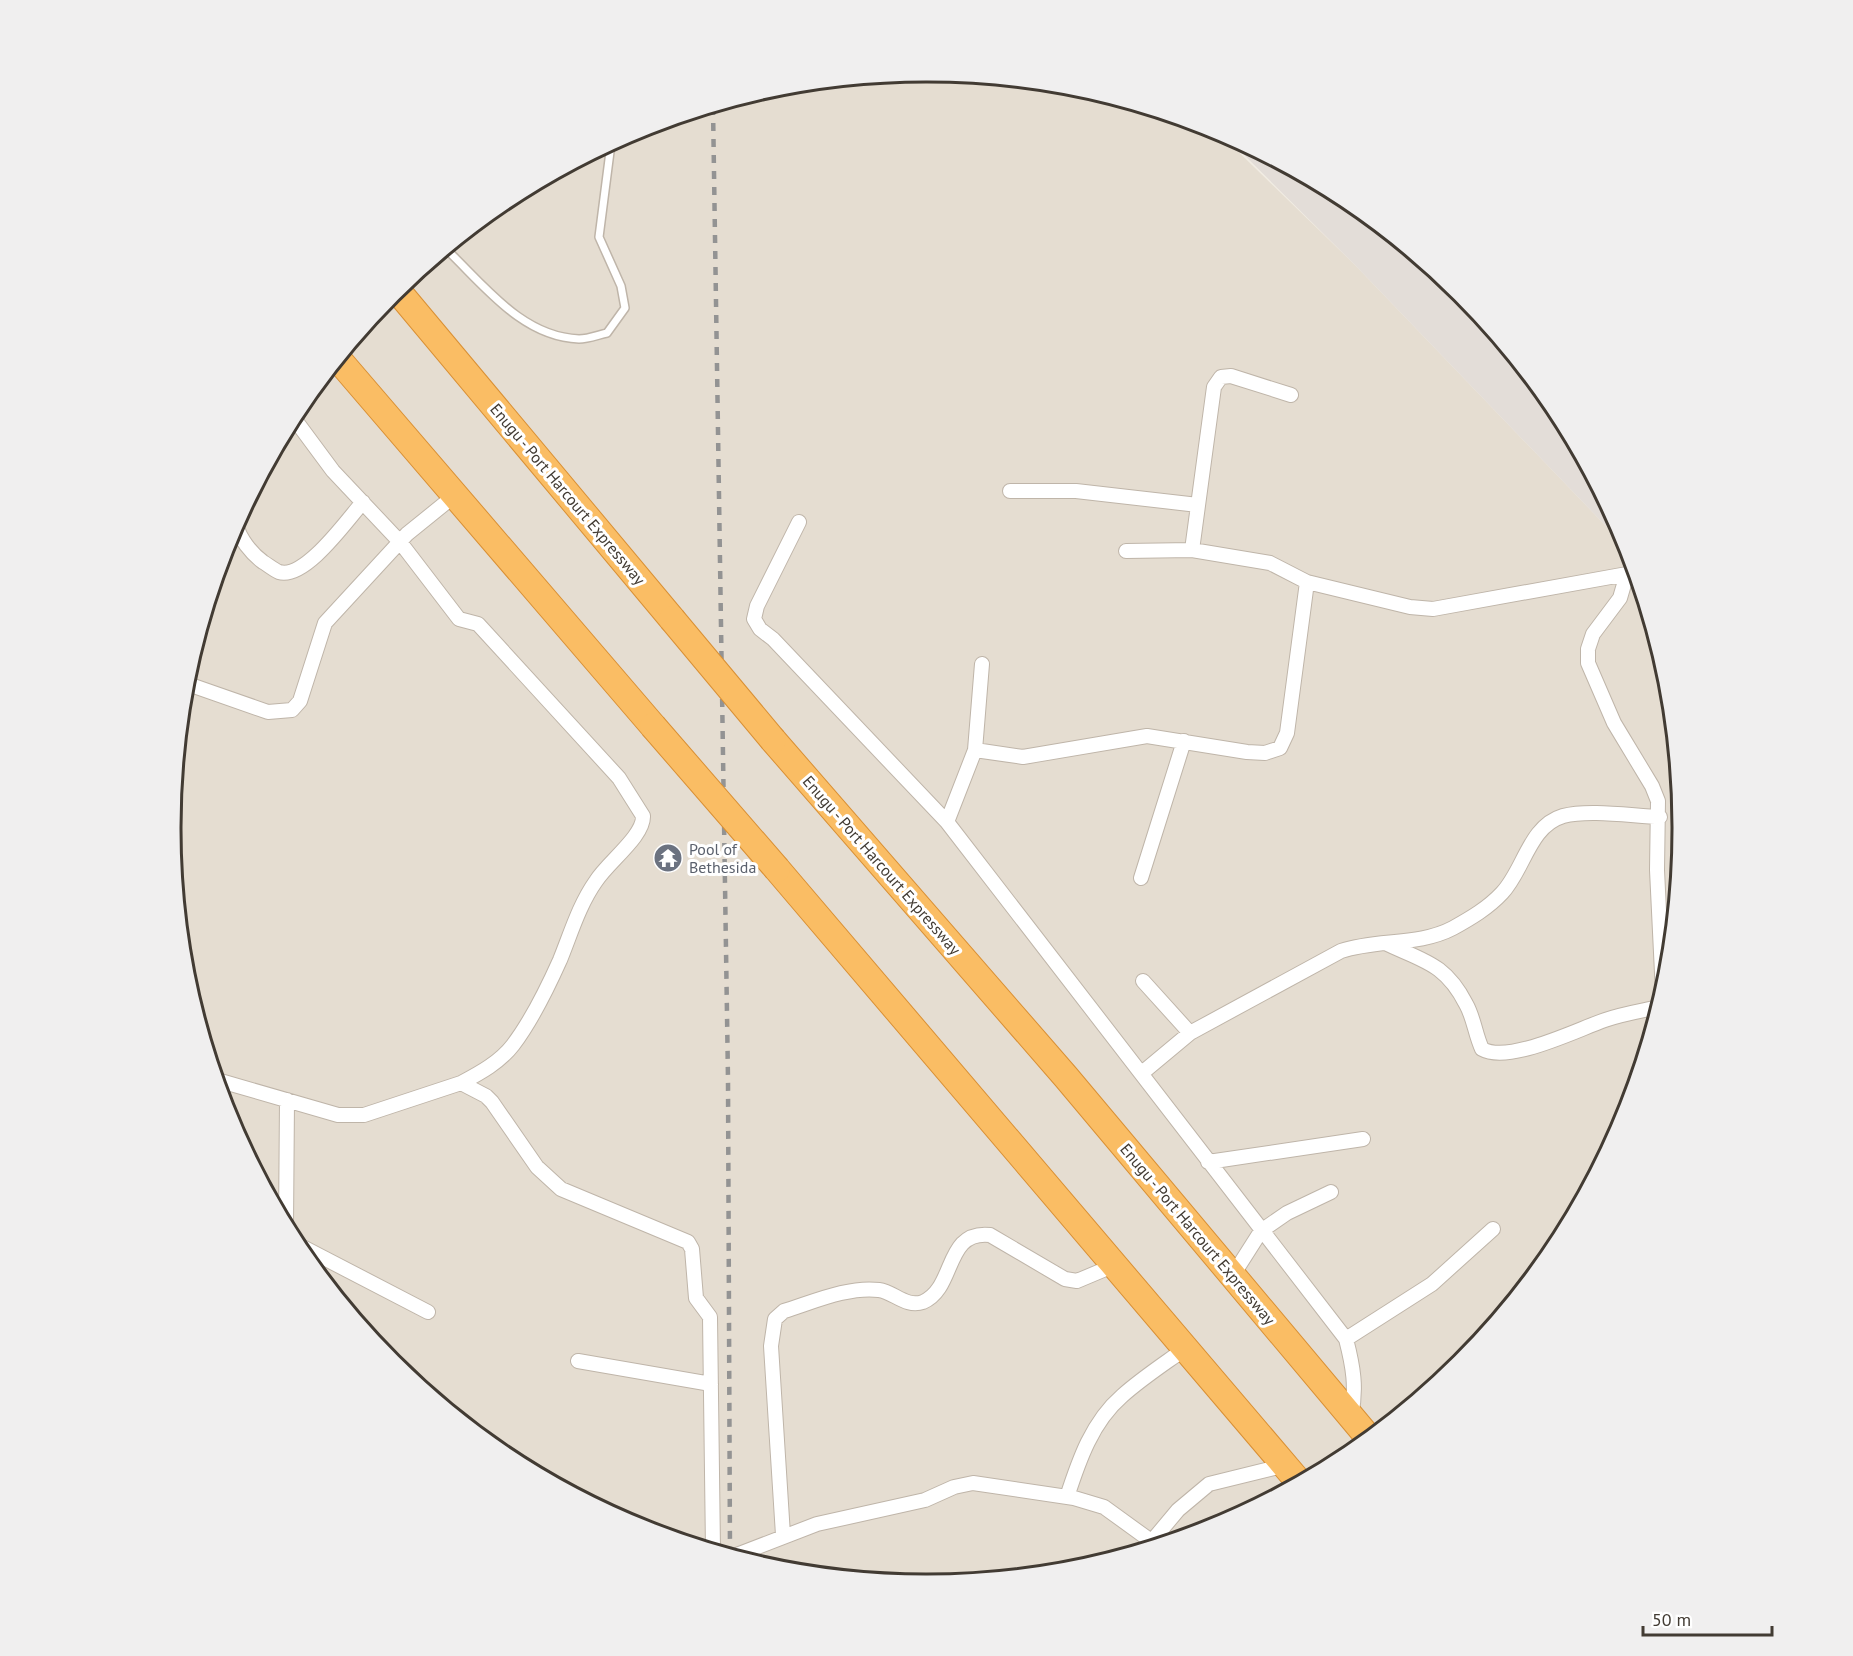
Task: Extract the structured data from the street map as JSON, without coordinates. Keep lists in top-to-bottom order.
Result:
{
  "streets": {
    "highway": ["Enugu - Port Harcourt Expressway"]
  },
  "places": {
    "temple": ["Pool of Bethesida"]
  },
  "scale_bar": "50 m"
}
